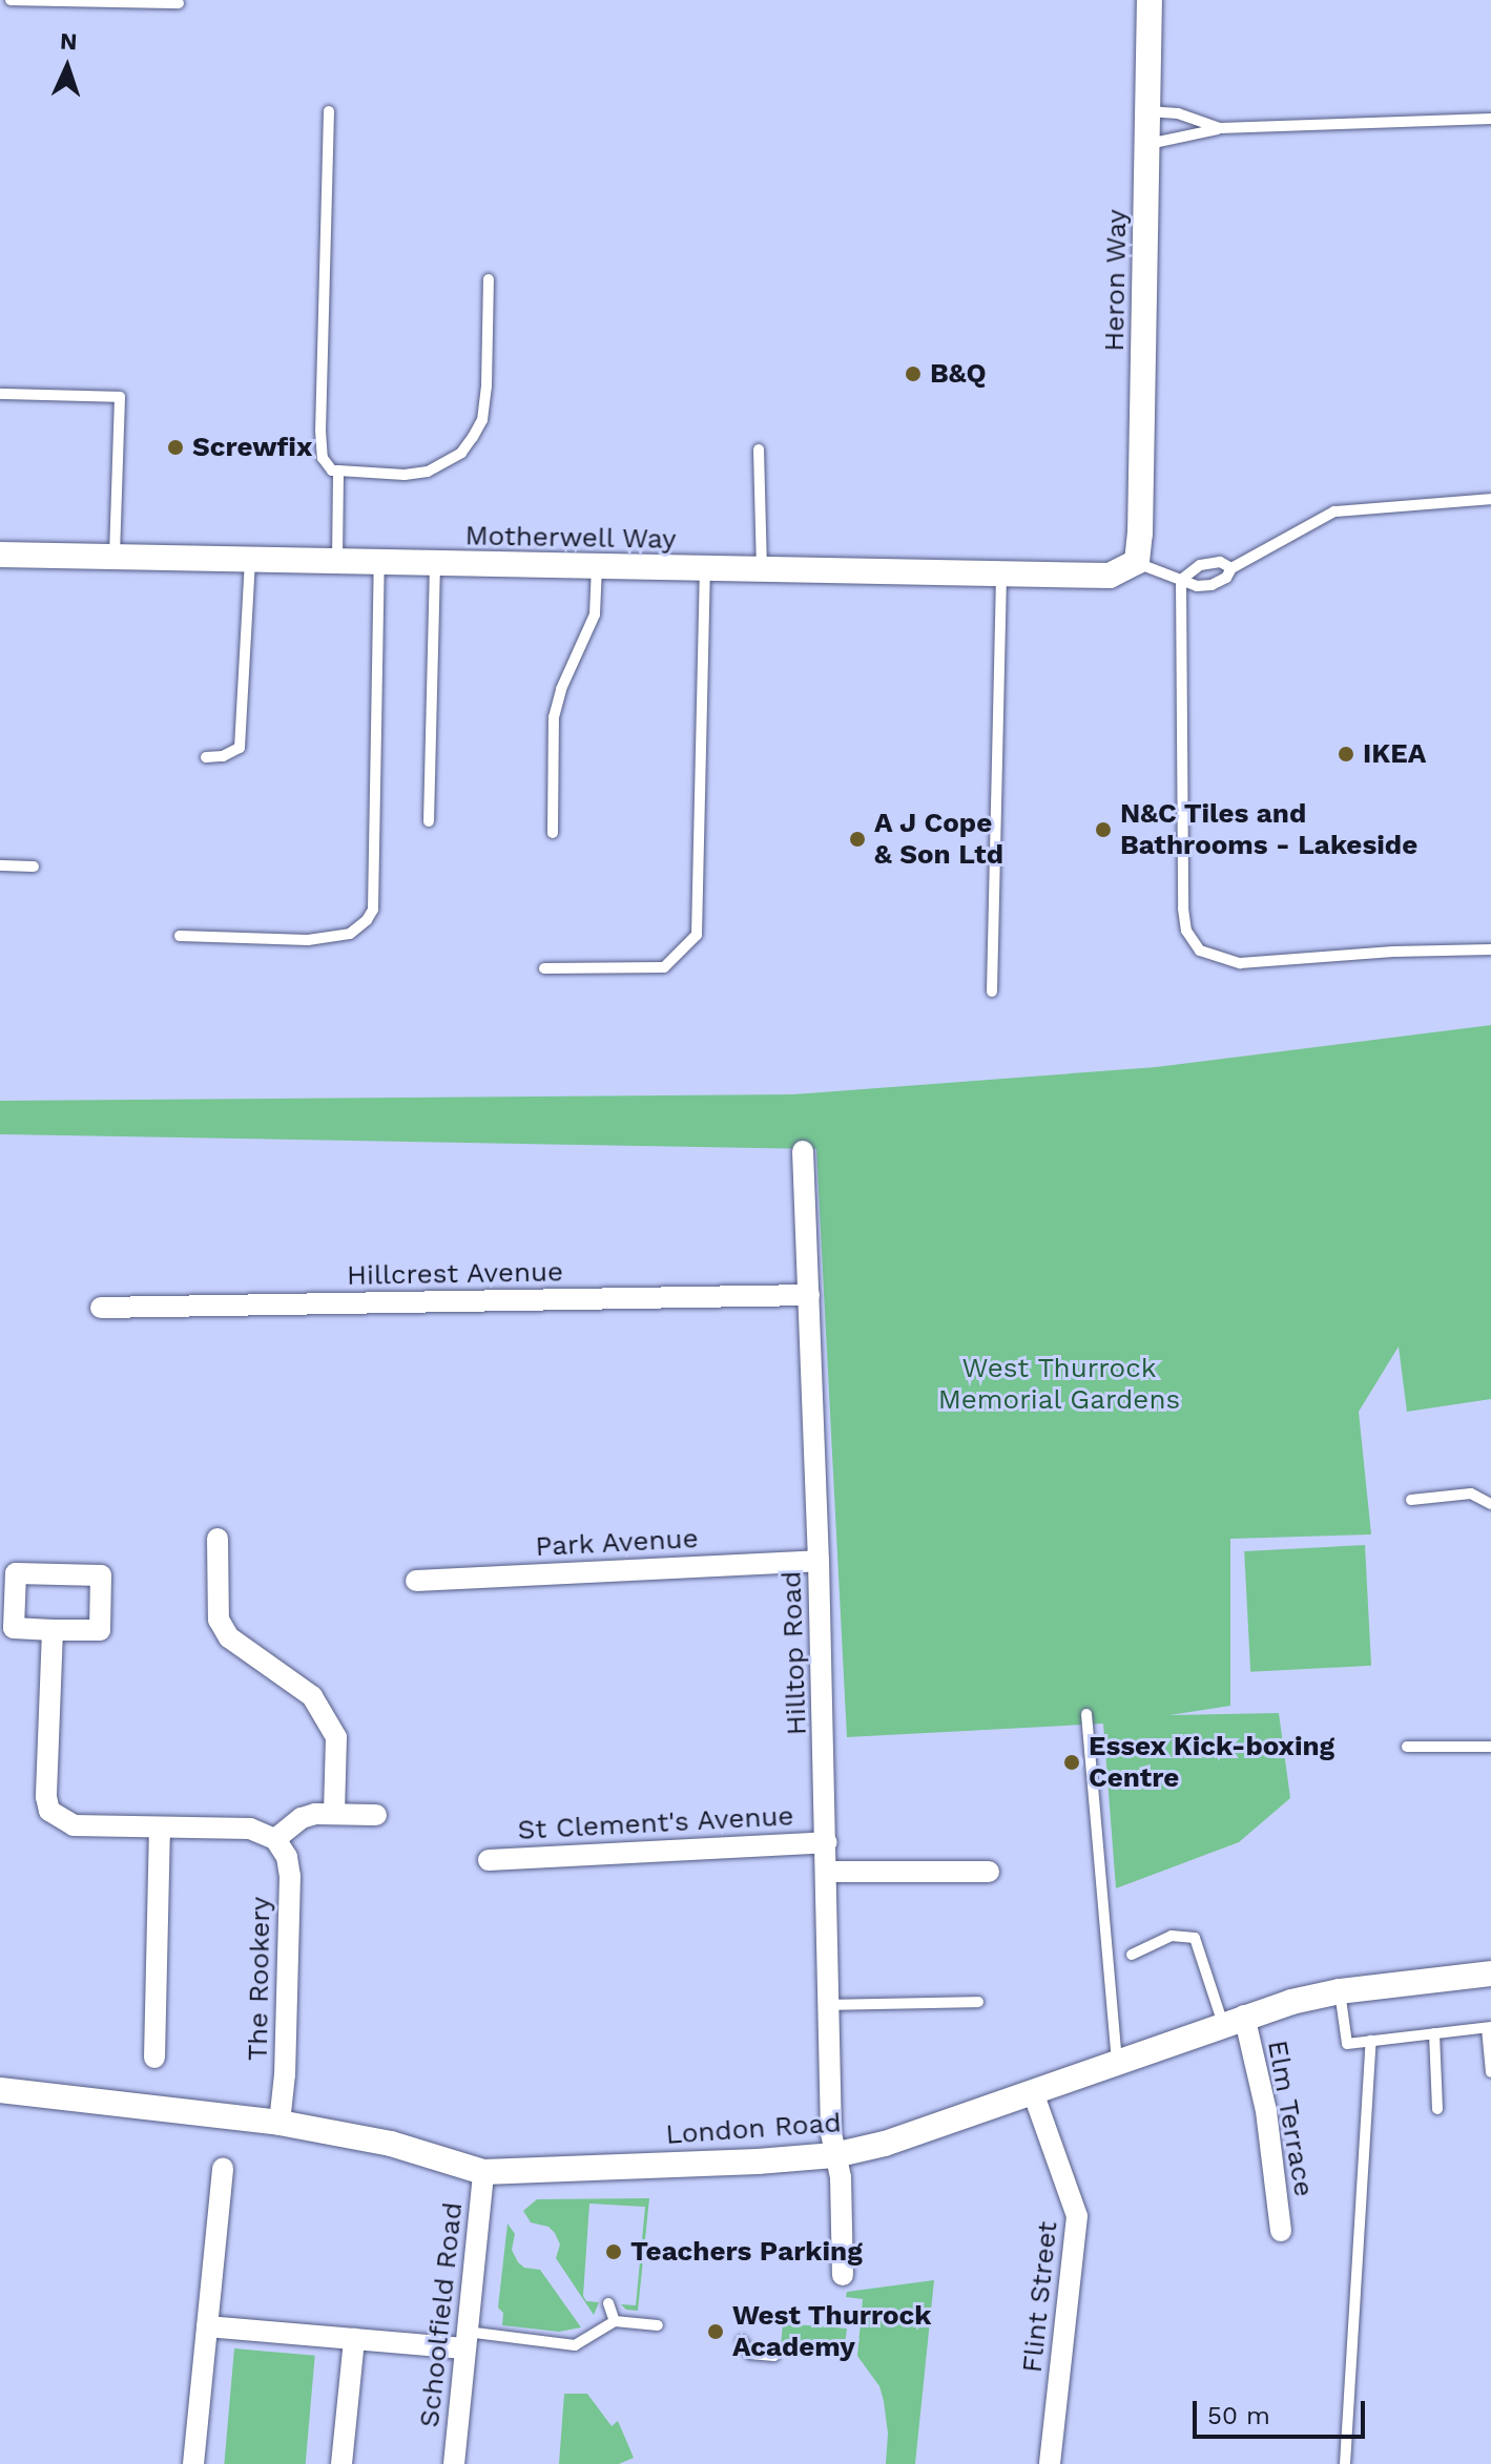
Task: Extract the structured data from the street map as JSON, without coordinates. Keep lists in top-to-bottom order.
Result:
{
  "streets": {
    "street": [
      "Heron Way",
      "Motherwell Way",
      "Hillcrest Avenue",
      "Park Avenue",
      "Hilltop Road",
      "St Clement's Avenue",
      "The Rookery",
      "Elm Terrace",
      "London Road",
      "Flint Street",
      "Schoolfield Road"
    ]
  },
  "crossings": [
    ["Heron Way", "Motherwell Way"],
    ["Hillcrest Avenue", "Hilltop Road"],
    ["Park Avenue", "Hilltop Road"],
    ["Hilltop Road", "St Clement's Avenue"],
    ["Hilltop Road", "London Road"],
    ["The Rookery", "London Road"],
    ["Elm Terrace", "London Road"],
    ["London Road", "Flint Street"],
    ["London Road", "Schoolfield Road"]
  ],
  "parks": ["West Thurrock Memorial Gardens"],
  "places": [
    "B&Q",
    "Screwfix",
    "IKEA",
    "N&C Tiles and Bathrooms - Lakeside",
    "A J Cope & Son Ltd",
    "Essex Kick-boxing Centre",
    "Teachers Parking",
    "West Thurrock Academy"
  ],
  "scale_bar": "50 m",
  "north": "top"
}
